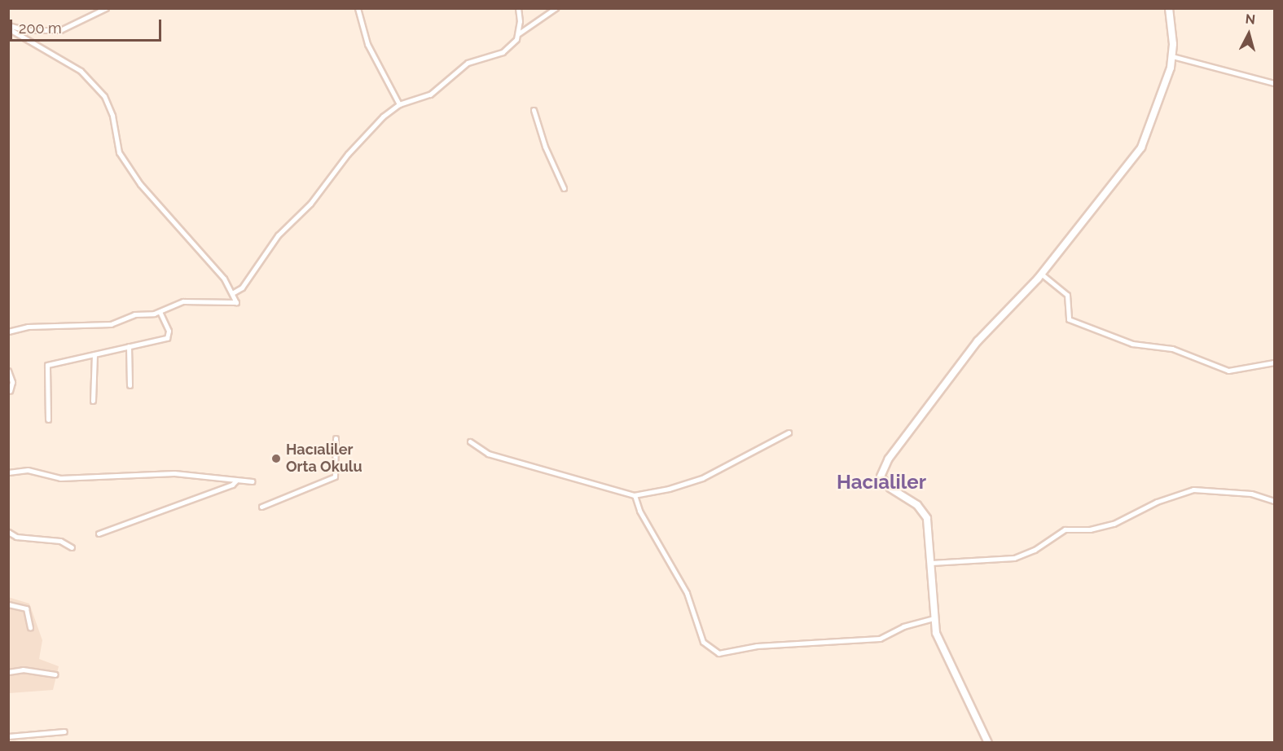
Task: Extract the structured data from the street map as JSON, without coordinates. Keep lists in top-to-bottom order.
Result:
{
  "districts": ["Hacıaliler"],
  "places": ["Hacıaliler Orta Okulu"],
  "scale_bar": "200 m",
  "north": "top"
}
